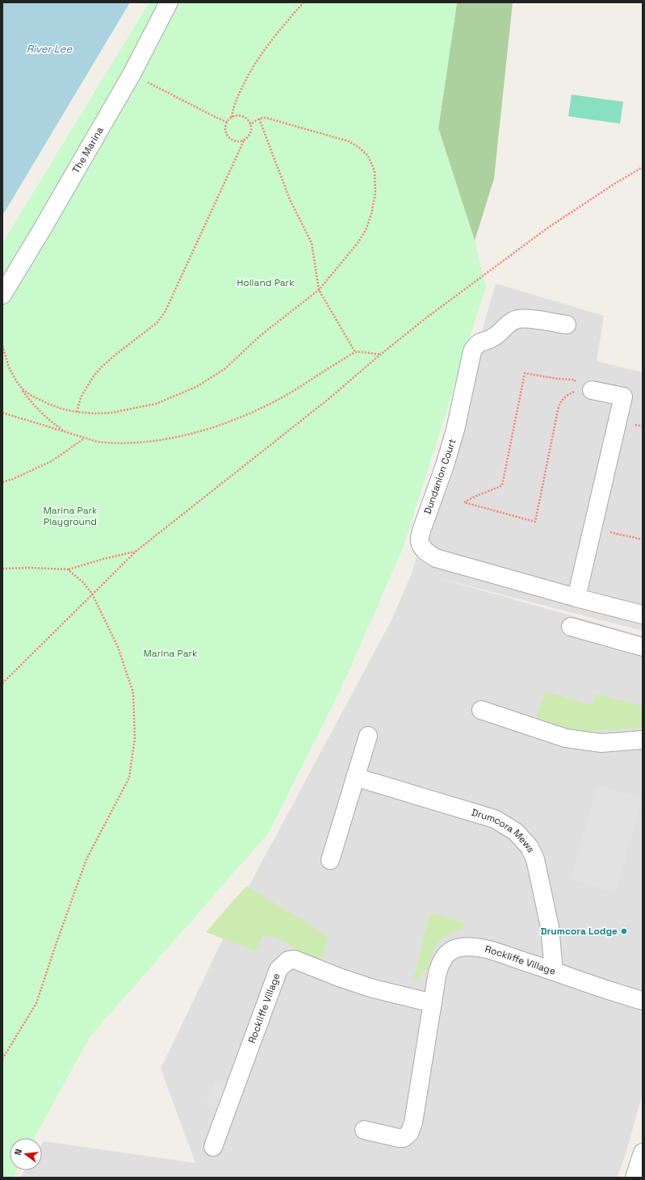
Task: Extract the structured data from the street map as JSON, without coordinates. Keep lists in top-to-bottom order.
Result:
{
  "streets": {
    "street": [
      "The Marina",
      "Dundanion Court",
      "Drumcora Mews",
      "Rockliffe Village"
    ]
  },
  "crossings": [
    ["Drumcora Mews", "Rockliffe Village"]
  ],
  "water": ["River Lee"],
  "parks": ["Holland Park", "Marina Park Playground", "Marina Park"],
  "places": ["Drumcora Lodge"],
  "north": "left"
}
